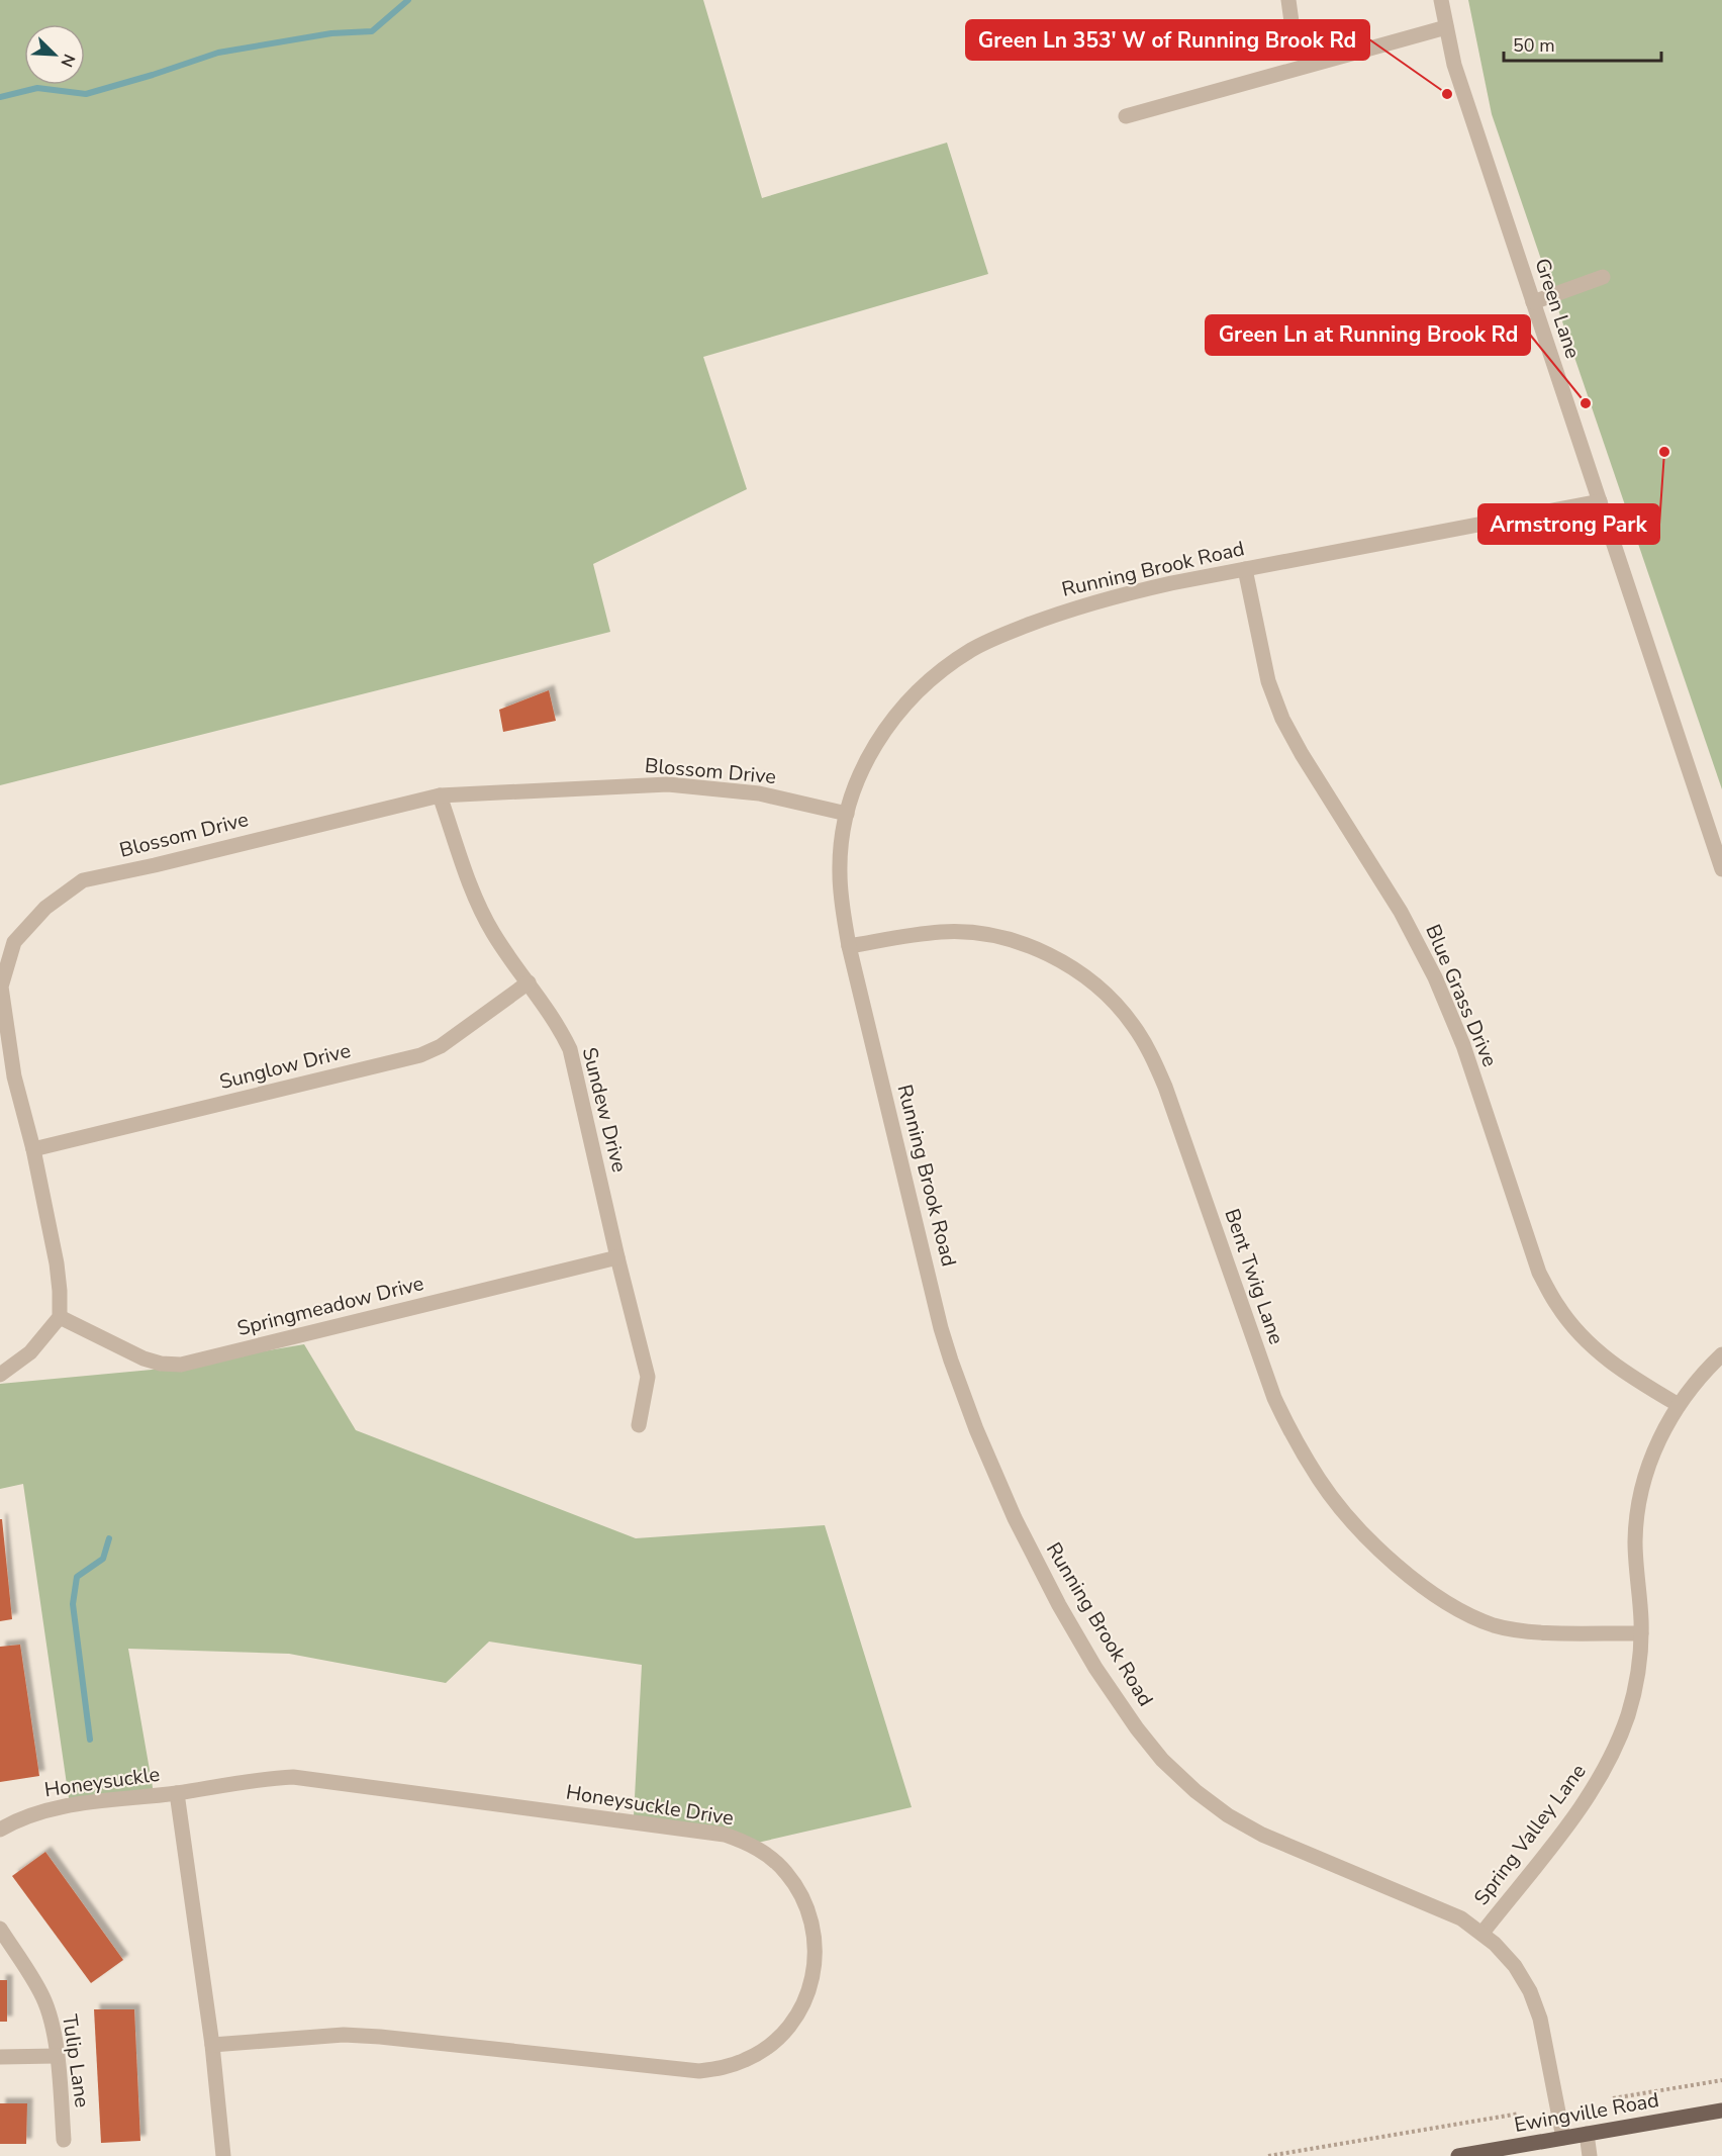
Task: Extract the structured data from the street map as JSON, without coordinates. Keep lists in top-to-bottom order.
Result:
{
  "streets": {
    "main road": ["Ewingville Road"],
    "street": [
      "Green Lane",
      "Running Brook Road",
      "Blossom Drive",
      "Blue Grass Drive",
      "Sunglow Drive",
      "Sundew Drive",
      "Bent Twig Lane",
      "Springmeadow Drive",
      "Honeysuckle",
      "Honeysuckle Drive",
      "Spring Valley Lane",
      "Tulip Lane"
    ]
  },
  "crossings": [
    ["Green Lane", "Running Brook Road"],
    ["Running Brook Road", "Blossom Drive"],
    ["Running Brook Road", "Blue Grass Drive"],
    ["Running Brook Road", "Bent Twig Lane"],
    ["Running Brook Road", "Spring Valley Lane"],
    ["Running Brook Road", "Ewingville Road"],
    ["Blossom Drive", "Sunglow Drive"],
    ["Blossom Drive", "Sundew Drive"],
    ["Blossom Drive", "Springmeadow Drive"],
    ["Blue Grass Drive", "Spring Valley Lane"],
    ["Sunglow Drive", "Sundew Drive"],
    ["Sundew Drive", "Springmeadow Drive"],
    ["Bent Twig Lane", "Spring Valley Lane"],
    ["Honeysuckle", "Honeysuckle Drive"]
  ],
  "places": ["Green Ln 353' W of Running Brook Rd", "Green Ln at Running Brook Rd", "Armstrong Park"],
  "scale_bar": "50 m",
  "north": "bottom right"
}
